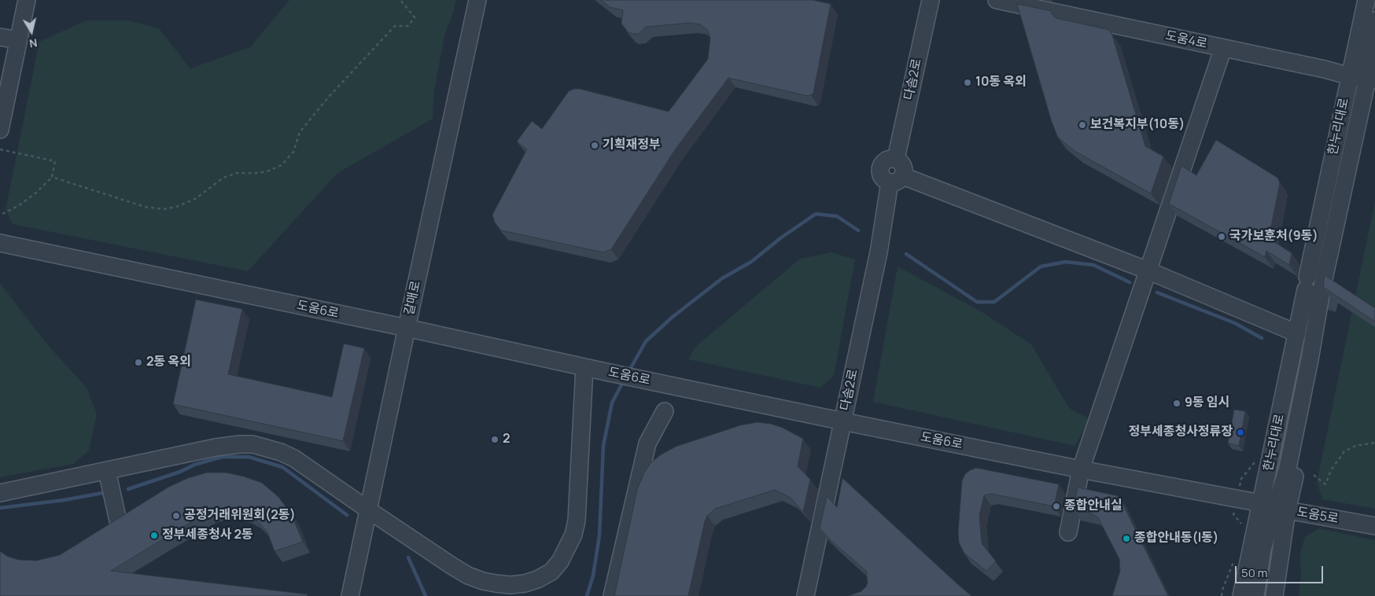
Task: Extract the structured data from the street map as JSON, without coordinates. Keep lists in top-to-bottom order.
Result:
{
  "streets": {
    "street": [
      "도움4로",
      "다솜2로",
      "한누리대로",
      "갈매로",
      "도움6로",
      "도움5로"
    ]
  },
  "crossings": [
    ["도움4로", "한누리대로"],
    ["다솜2로", "도움6로"],
    ["한누리대로", "도움6로"],
    ["한누리대로", "도움5로"],
    ["갈매로", "도움6로"],
    ["도움6로", "도움5로"]
  ],
  "places": [
    "10동 옥외",
    "보건복지부(10동)",
    "기획재정부",
    "국가보훈처(9동)",
    "2동 옥외",
    "9동 임시",
    "정부세종청사정류장",
    "2",
    "종합안내실",
    "공정거래위원회(2동)",
    "정부세종청사 2동",
    "종합안내동(I동)"
  ],
  "scale_bar": "50 m",
  "north": "bottom"
}
